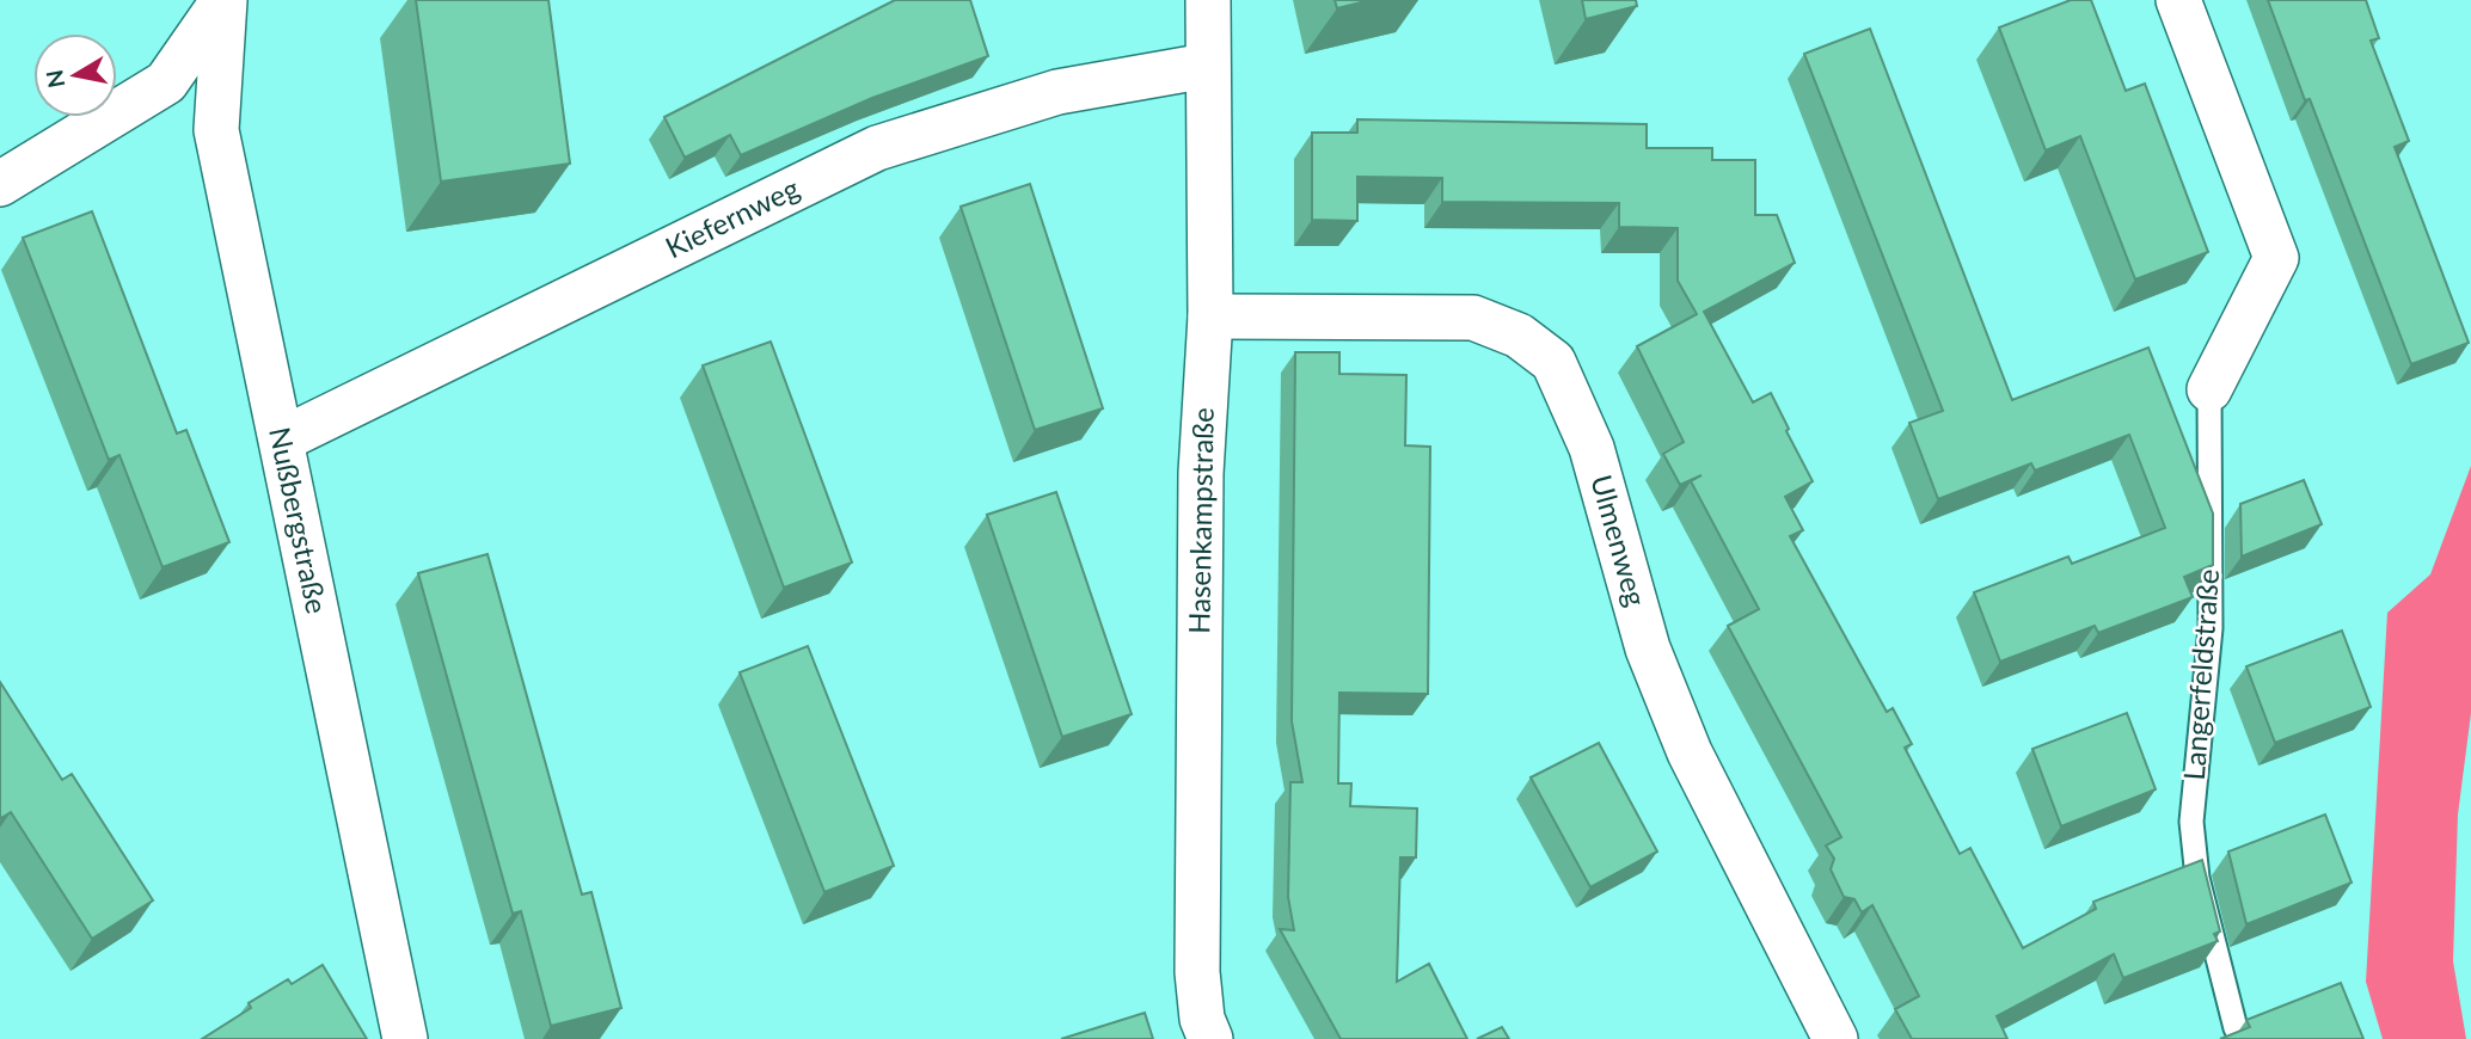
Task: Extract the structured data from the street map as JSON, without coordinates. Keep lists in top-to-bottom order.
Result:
{
  "streets": {
    "street": [
      "Kiefernweg",
      "Nußbergstraße",
      "Hasenkampstraße",
      "Ulmenweg",
      "Langerfeldstraße"
    ]
  },
  "crossings": [
    ["Kiefernweg", "Nußbergstraße"],
    ["Kiefernweg", "Hasenkampstraße"],
    ["Hasenkampstraße", "Ulmenweg"]
  ],
  "north": "left"
}
